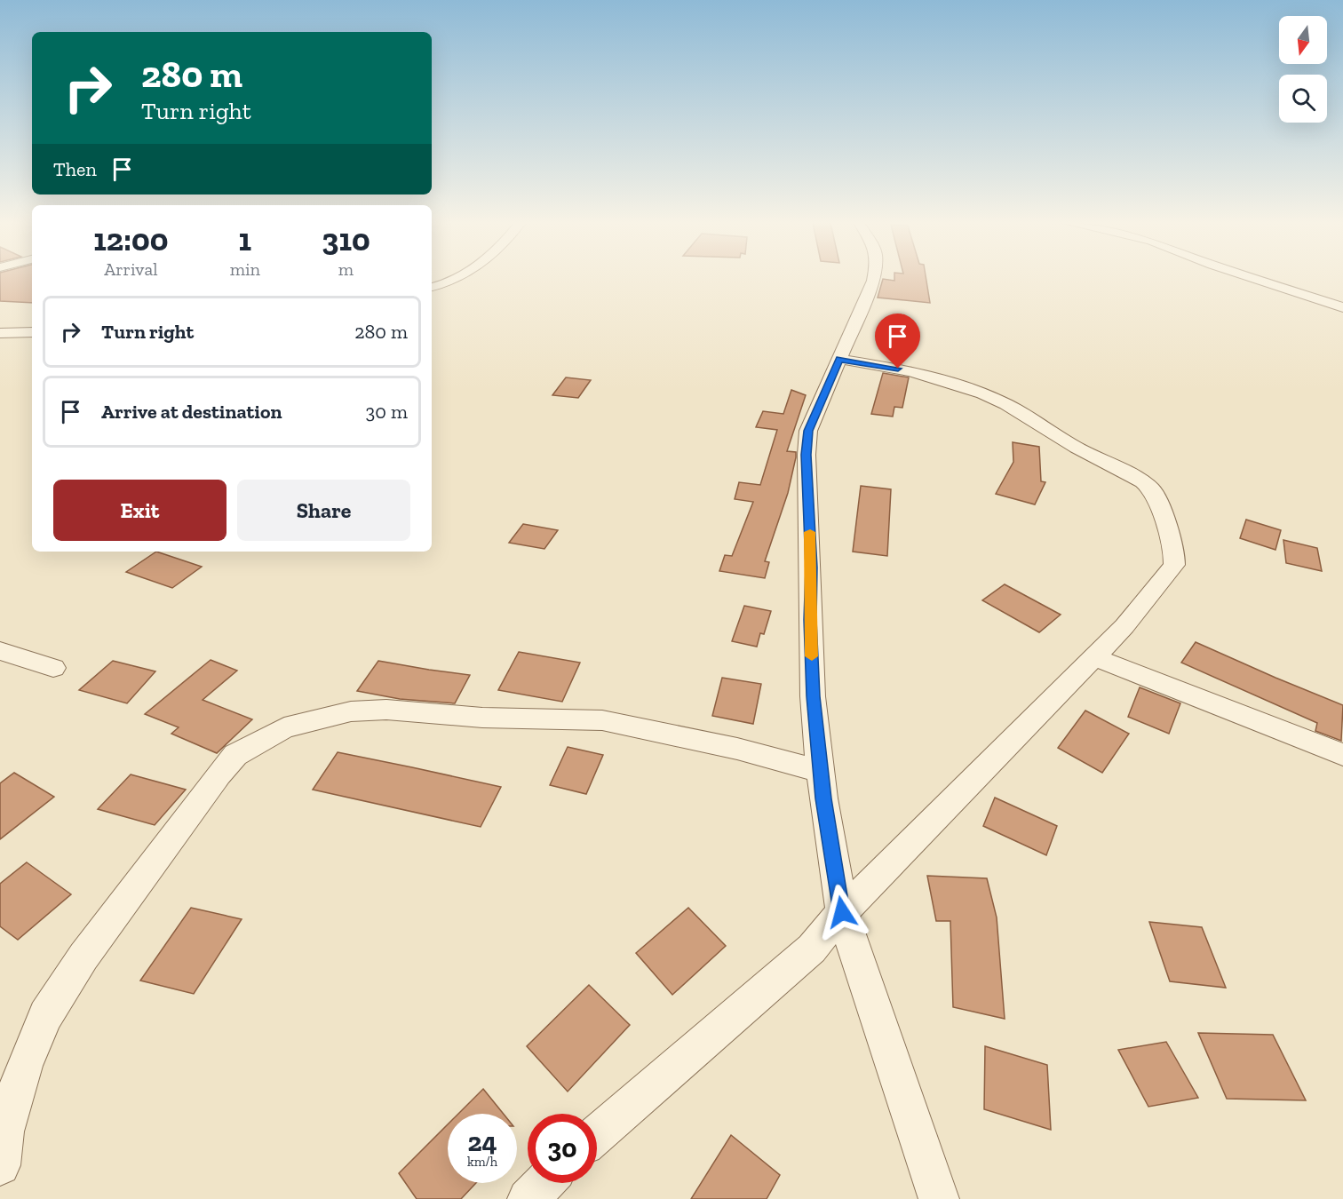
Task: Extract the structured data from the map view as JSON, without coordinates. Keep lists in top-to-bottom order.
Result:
{
  "north": "bottom",
  "page": {
    "turn": ["280 m", "Turn right"],
    "then": "Then",
    "eta": [
      "12:00",
      "Arrival",
      "1",
      "min",
      "310",
      "m"
    ],
    "list": [
      {
        "name": "Turn right",
        "value": "280 m"
      },
      {
        "name": "Arrive at destination",
        "value": "30 m"
      }
    ],
    "buttons": ["Exit", "Share"],
    "speed": "24 km/h",
    "limit": "30"
  }
}
